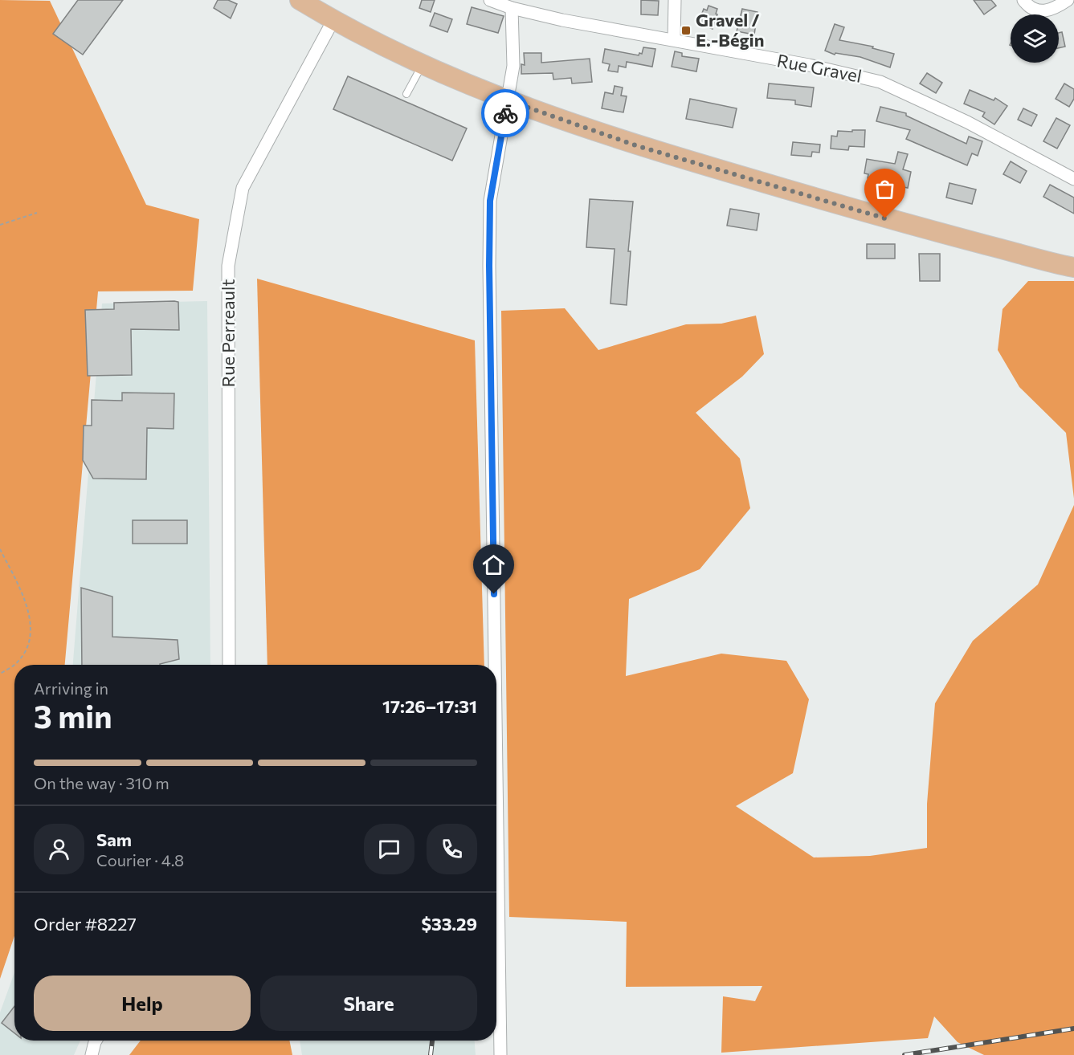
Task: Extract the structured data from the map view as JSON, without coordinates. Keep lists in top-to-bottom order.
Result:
{
  "streets": {
    "street": ["Rue Gravel", "Rue Perreault"]
  },
  "places": {
    "transit": ["Gravel / E.-Bégin"]
  },
  "page": {
    "heading": ["3 min", "Arriving in", "17:26–17:31"],
    "panel": [
      "Sam",
      "Courier · 4.8",
      "Order #8227",
      "$33.29"
    ],
    "bar": "On the way · 310 m",
    "buttons": ["Help", "Share"]
  }
}
